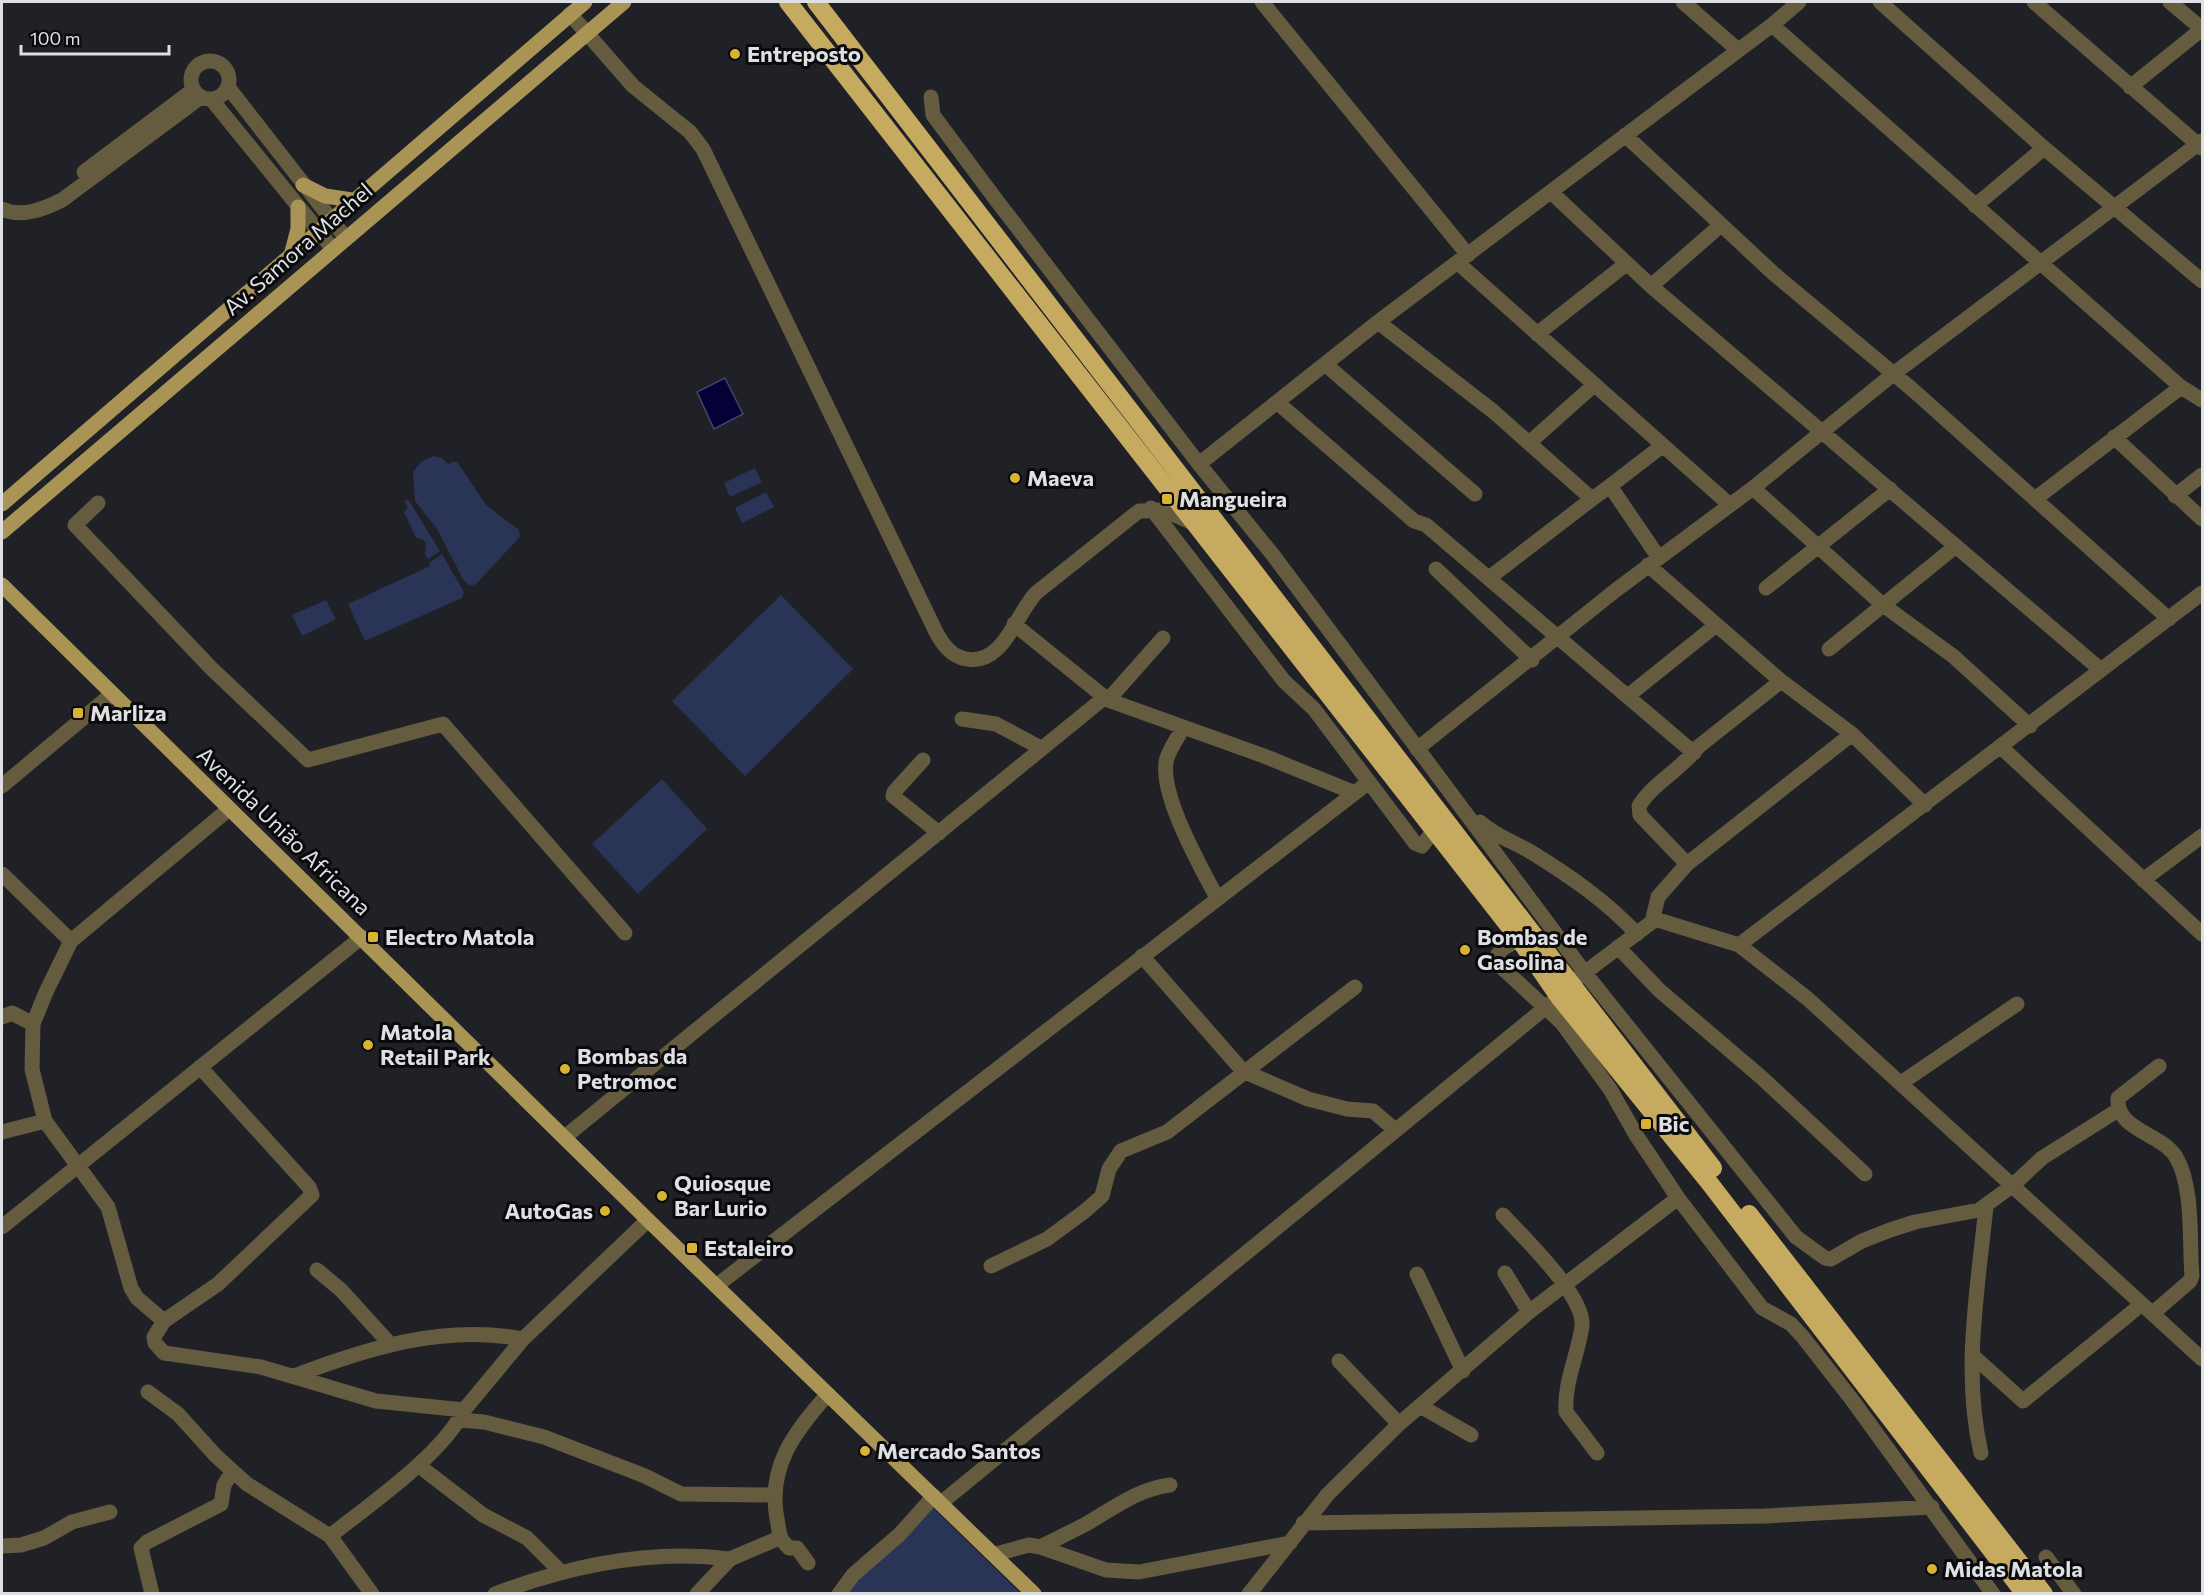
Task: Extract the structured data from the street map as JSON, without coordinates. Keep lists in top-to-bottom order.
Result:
{
  "streets": {
    "main road": ["Av. Samora Machel", "Avenida União Africana"]
  },
  "places": {
    "other": [
      "Entreposto",
      "Maeva",
      "Bombas de Gasolina",
      "Matola Retail Park",
      "Bombas da Petromoc",
      "Quiosque Bar Lurio",
      "AutoGas",
      "Mercado Santos",
      "Midas Matola"
    ],
    "transit": [
      "Mangueira",
      "Marliza",
      "Electro Matola",
      "Bic",
      "Estaleiro"
    ]
  },
  "scale_bar": "100 m"
}
